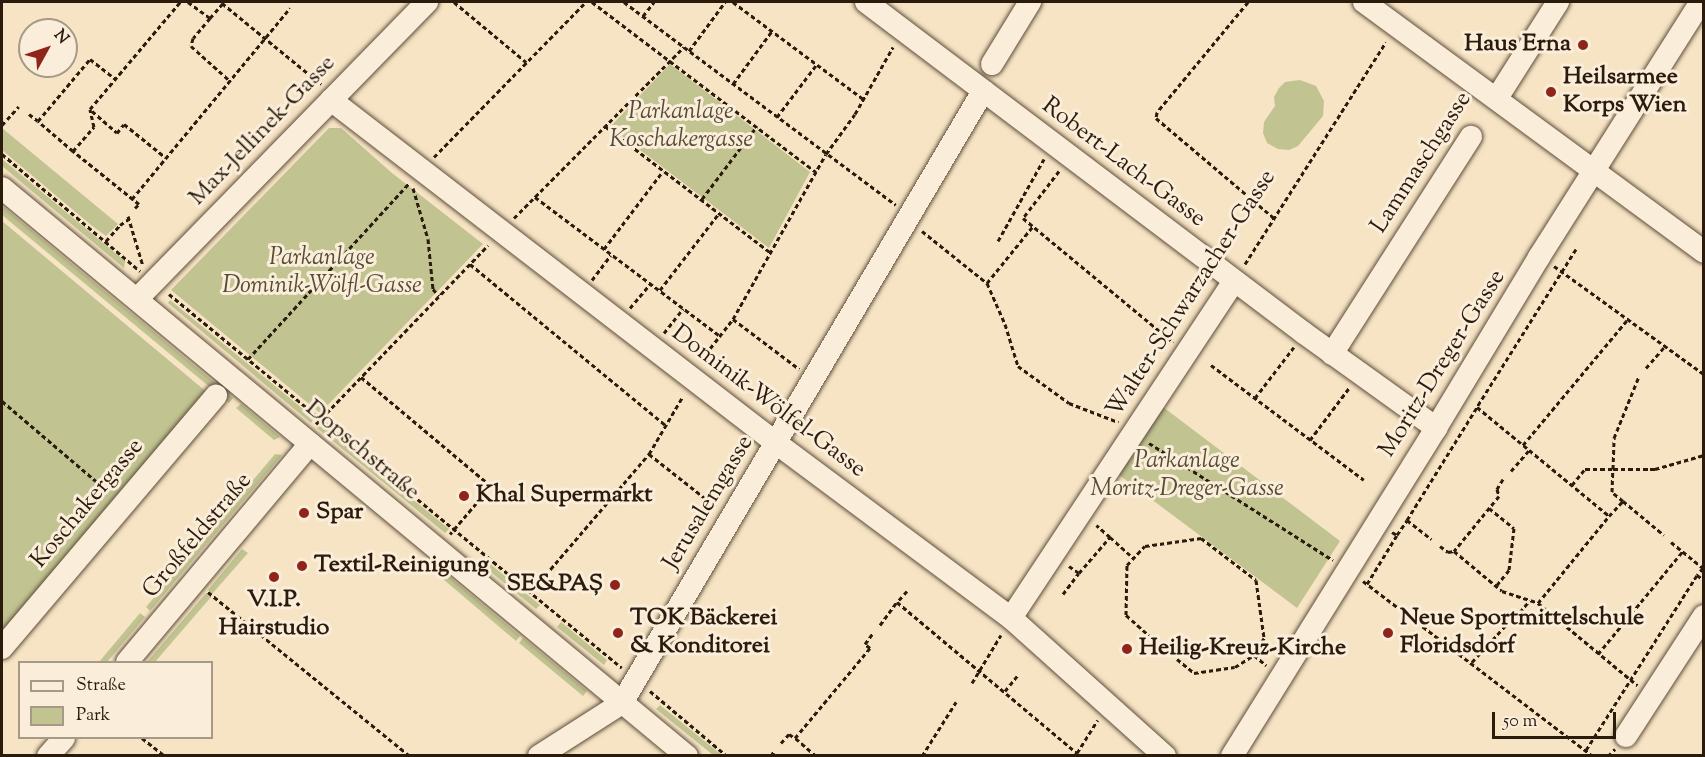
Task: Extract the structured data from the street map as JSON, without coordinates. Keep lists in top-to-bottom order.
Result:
{
  "streets": {
    "street": [
      "Max-Jellinek-Gasse",
      "Robert-Lach-Gasse",
      "Lammaschgasse",
      "Walter-Schwarzacher-Gasse",
      "Moritz-Dreger-Gasse",
      "Dominik-Wölfel-Gasse",
      "Dopschstraße",
      "Jerusalemgasse",
      "Koschakergasse",
      "Großfeldstraße"
    ]
  },
  "crossings": [
    ["Max-Jellinek-Gasse", "Dominik-Wölfel-Gasse"],
    ["Max-Jellinek-Gasse", "Dopschstraße"],
    ["Robert-Lach-Gasse", "Lammaschgasse"],
    ["Robert-Lach-Gasse", "Walter-Schwarzacher-Gasse"],
    ["Robert-Lach-Gasse", "Moritz-Dreger-Gasse"],
    ["Robert-Lach-Gasse", "Jerusalemgasse"],
    ["Walter-Schwarzacher-Gasse", "Dominik-Wölfel-Gasse"],
    ["Dominik-Wölfel-Gasse", "Jerusalemgasse"],
    ["Dopschstraße", "Jerusalemgasse"],
    ["Dopschstraße", "Großfeldstraße"]
  ],
  "parks": ["Parkanlage Koschakergasse", "Parkanlage Dominik-Wölfl-Gasse", "Parkanlage Moritz-Dreger-Gasse"],
  "places": [
    "Haus Erna",
    "Heilsarmee Korps Wien",
    "Khal Supermarkt",
    "Spar",
    "Textil-Reinigung",
    "V.I.P. Hairstudio",
    "SE&PAŞ",
    "TOK Bäckerei & Konditorei",
    "Neue Sportmittelschule Floridsdorf",
    "Heilig-Kreuz-Kirche"
  ],
  "legend": ["Straße", "Park"],
  "scale_bar": "50 m",
  "north": "top right"
}
